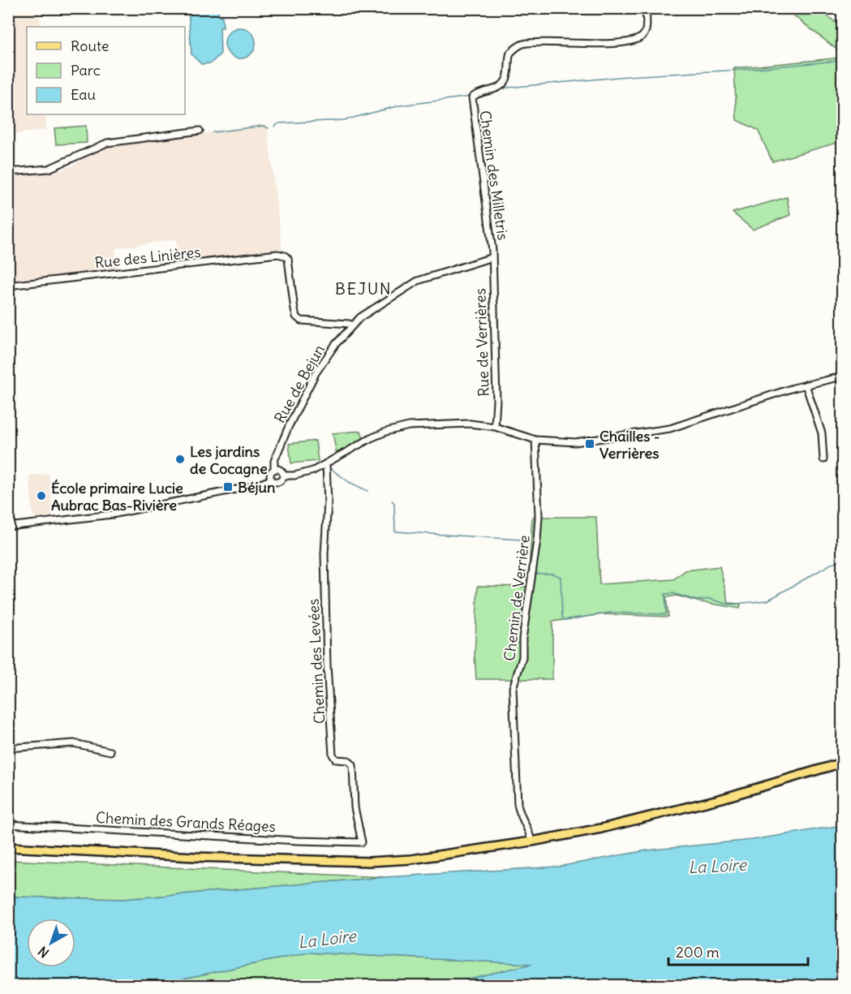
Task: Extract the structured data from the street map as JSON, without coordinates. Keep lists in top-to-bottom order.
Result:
{
  "streets": {
    "street": [
      "Chemin des Milletris",
      "Rue des Linières",
      "Rue de Verrières",
      "Rue de Bejun",
      "Chemin de Verrière",
      "Chemin des Levées",
      "Chemin des Grands Réages"
    ]
  },
  "crossings": [
    ["Chemin des Milletris", "Rue de Verrières"],
    ["Chemin des Milletris", "Rue de Bejun"],
    ["Rue des Linières", "Rue de Bejun"],
    ["Rue de Verrières", "Rue de Bejun"],
    ["Chemin des Levées", "Chemin des Grands Réages"]
  ],
  "districts": ["BEJUN"],
  "water": ["La Loire"],
  "places": {
    "transit": ["Chailles - Verrières", "Béjun"],
    "other": ["Les jardins de Cocagne", "École primaire Lucie Aubrac Bas-Rivière"]
  },
  "legend": ["Route", "Parc", "Eau"],
  "scale_bar": "200 m",
  "north": "bottom left"
}
